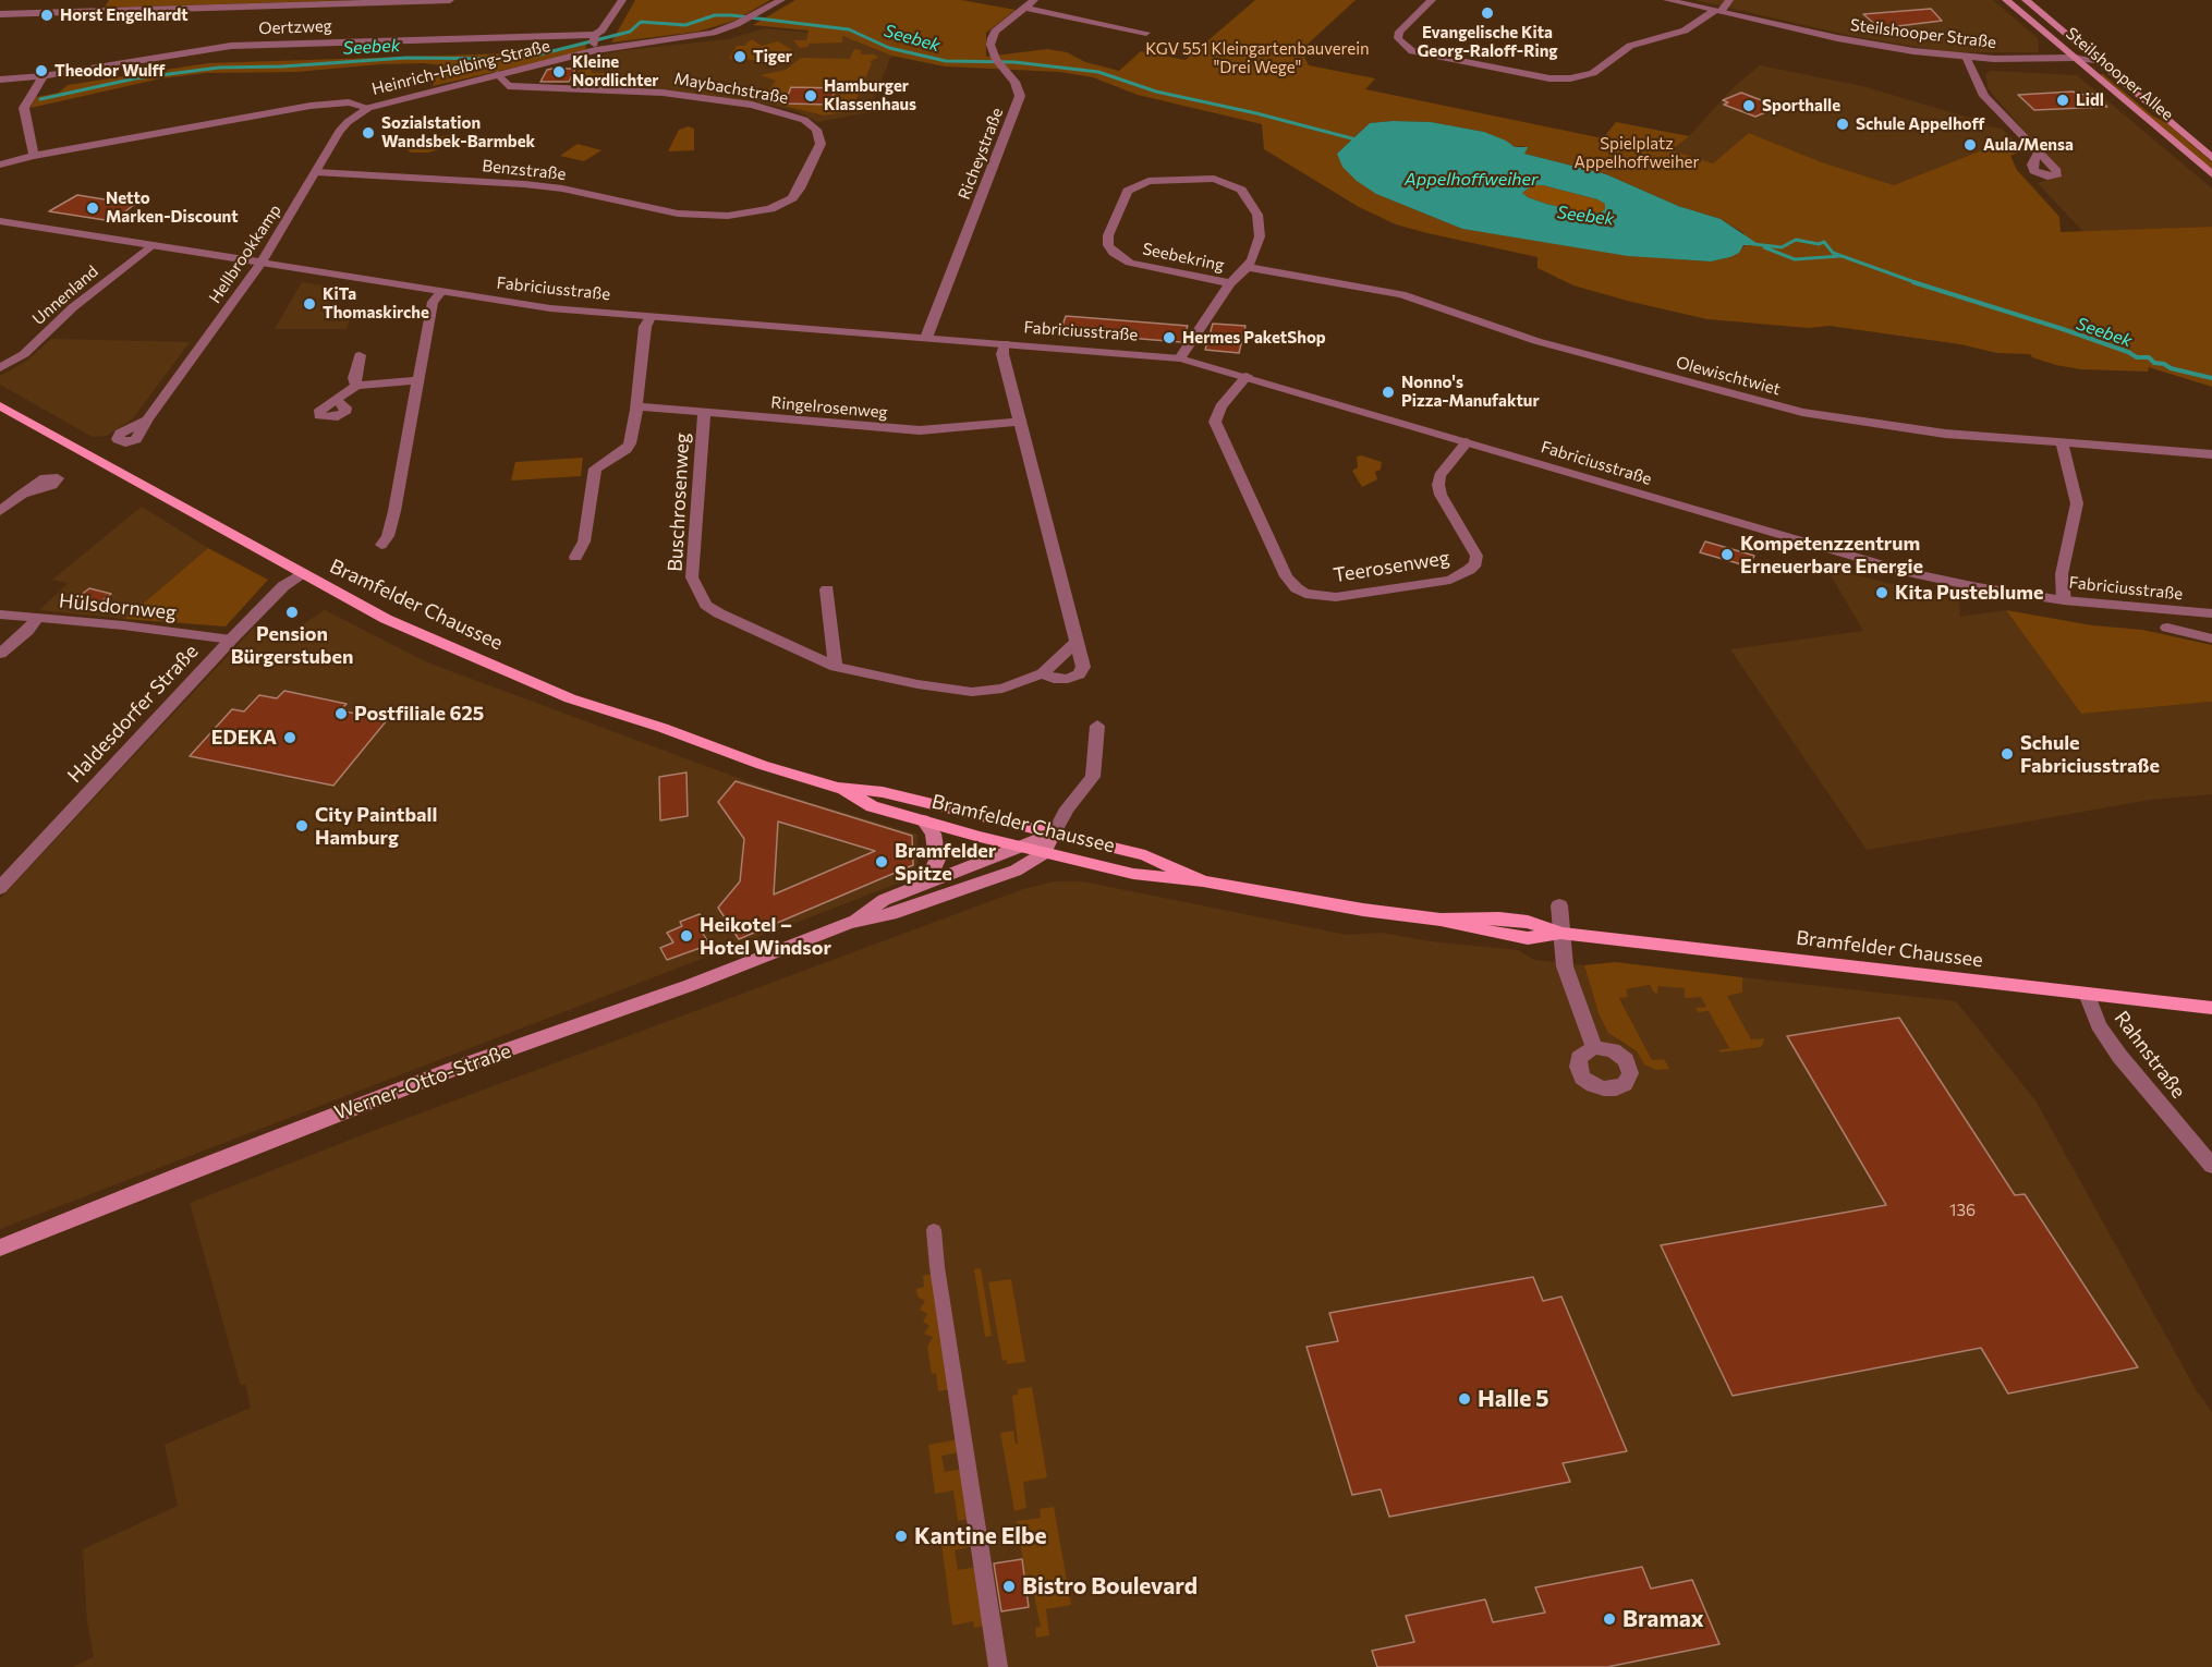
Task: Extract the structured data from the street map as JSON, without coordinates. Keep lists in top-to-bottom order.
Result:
{
  "streets": {
    "main road": ["Steilshooper Allee", "Bramfelder Chaussee", "Werner-Otto-Straße"],
    "street": [
      "Oertzweg",
      "Steilshooper Straße",
      "Heinrich-Helbing-Straße",
      "Maybachstraße",
      "Richeystraße",
      "Benzstraße",
      "Hellbrookkamp",
      "Seebekring",
      "Fabriciusstraße",
      "Unnenland",
      "Olewischtwiet",
      "Ringelrosenweg",
      "Buschrosenweg",
      "Teerosenweg",
      "Hülsdornweg",
      "Haldesdorfer Straße",
      "Rahnstraße"
    ]
  },
  "crossings": [
    ["Oertzweg", "Heinrich-Helbing-Straße"],
    ["Steilshooper Straße", "Steilshooper Allee"],
    ["Heinrich-Helbing-Straße", "Maybachstraße"],
    ["Heinrich-Helbing-Straße", "Hellbrookkamp"],
    ["Maybachstraße", "Benzstraße"],
    ["Richeystraße", "Fabriciusstraße"],
    ["Benzstraße", "Hellbrookkamp"],
    ["Hellbrookkamp", "Fabriciusstraße"],
    ["Seebekring", "Fabriciusstraße"],
    ["Seebekring", "Olewischtwiet"],
    ["Fabriciusstraße", "Unnenland"],
    ["Fabriciusstraße", "Buschrosenweg"],
    ["Fabriciusstraße", "Teerosenweg"],
    ["Ringelrosenweg", "Buschrosenweg"],
    ["Bramfelder Chaussee", "Haldesdorfer Straße"],
    ["Bramfelder Chaussee", "Rahnstraße"],
    ["Bramfelder Chaussee", "Werner-Otto-Straße"],
    ["Hülsdornweg", "Haldesdorfer Straße"]
  ],
  "water": ["Seebek", "Appelhoffweiher"],
  "parks": ["KGV 551 Kleingartenbauverein \"Drei Wege\"", "Spielplatz Appelhoffweiher"],
  "places": [
    "Evangelische Kita Georg-Raloff-Ring",
    "Horst Engelhardt",
    "Tiger",
    "Theodor Wulff",
    "Kleine Nordlichter",
    "Hamburger Klassenhaus",
    "Lidl",
    "Sporthalle",
    "Schule Appelhoff",
    "Sozialstation Wandsbek-Barmbek",
    "Aula/Mensa",
    "Netto Marken-Discount",
    "KiTa Thomaskirche",
    "Hermes PaketShop",
    "Nonno's Pizza-Manufaktur",
    "Kompetenzzentrum Erneuerbare Energie",
    "Kita Pusteblume",
    "Pension Bürgerstuben",
    "Postfiliale 625",
    "EDEKA",
    "Schule Fabriciusstraße",
    "City Paintball Hamburg",
    "Bramfelder Spitze",
    "Heikotel – Hotel Windsor",
    "Halle 5",
    "Kantine Elbe",
    "Bistro Boulevard",
    "Bramax"
  ],
  "house_numbers": ["136"]
}
